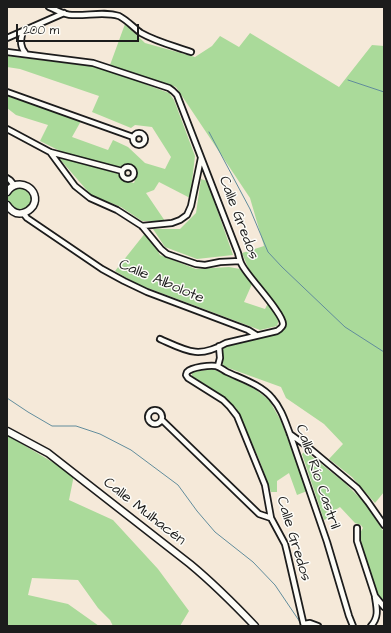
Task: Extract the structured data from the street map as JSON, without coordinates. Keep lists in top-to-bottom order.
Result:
{
  "streets": {
    "street": [
      "Calle Gredos",
      "Calle Albolote",
      "Calle Río Castril",
      "Calle Mulhacén"
    ]
  },
  "crossings": [
    ["Calle Gredos", "Calle Albolote"],
    ["Calle Gredos", "Calle Río Castril"]
  ],
  "scale_bar": "200 m"
}
